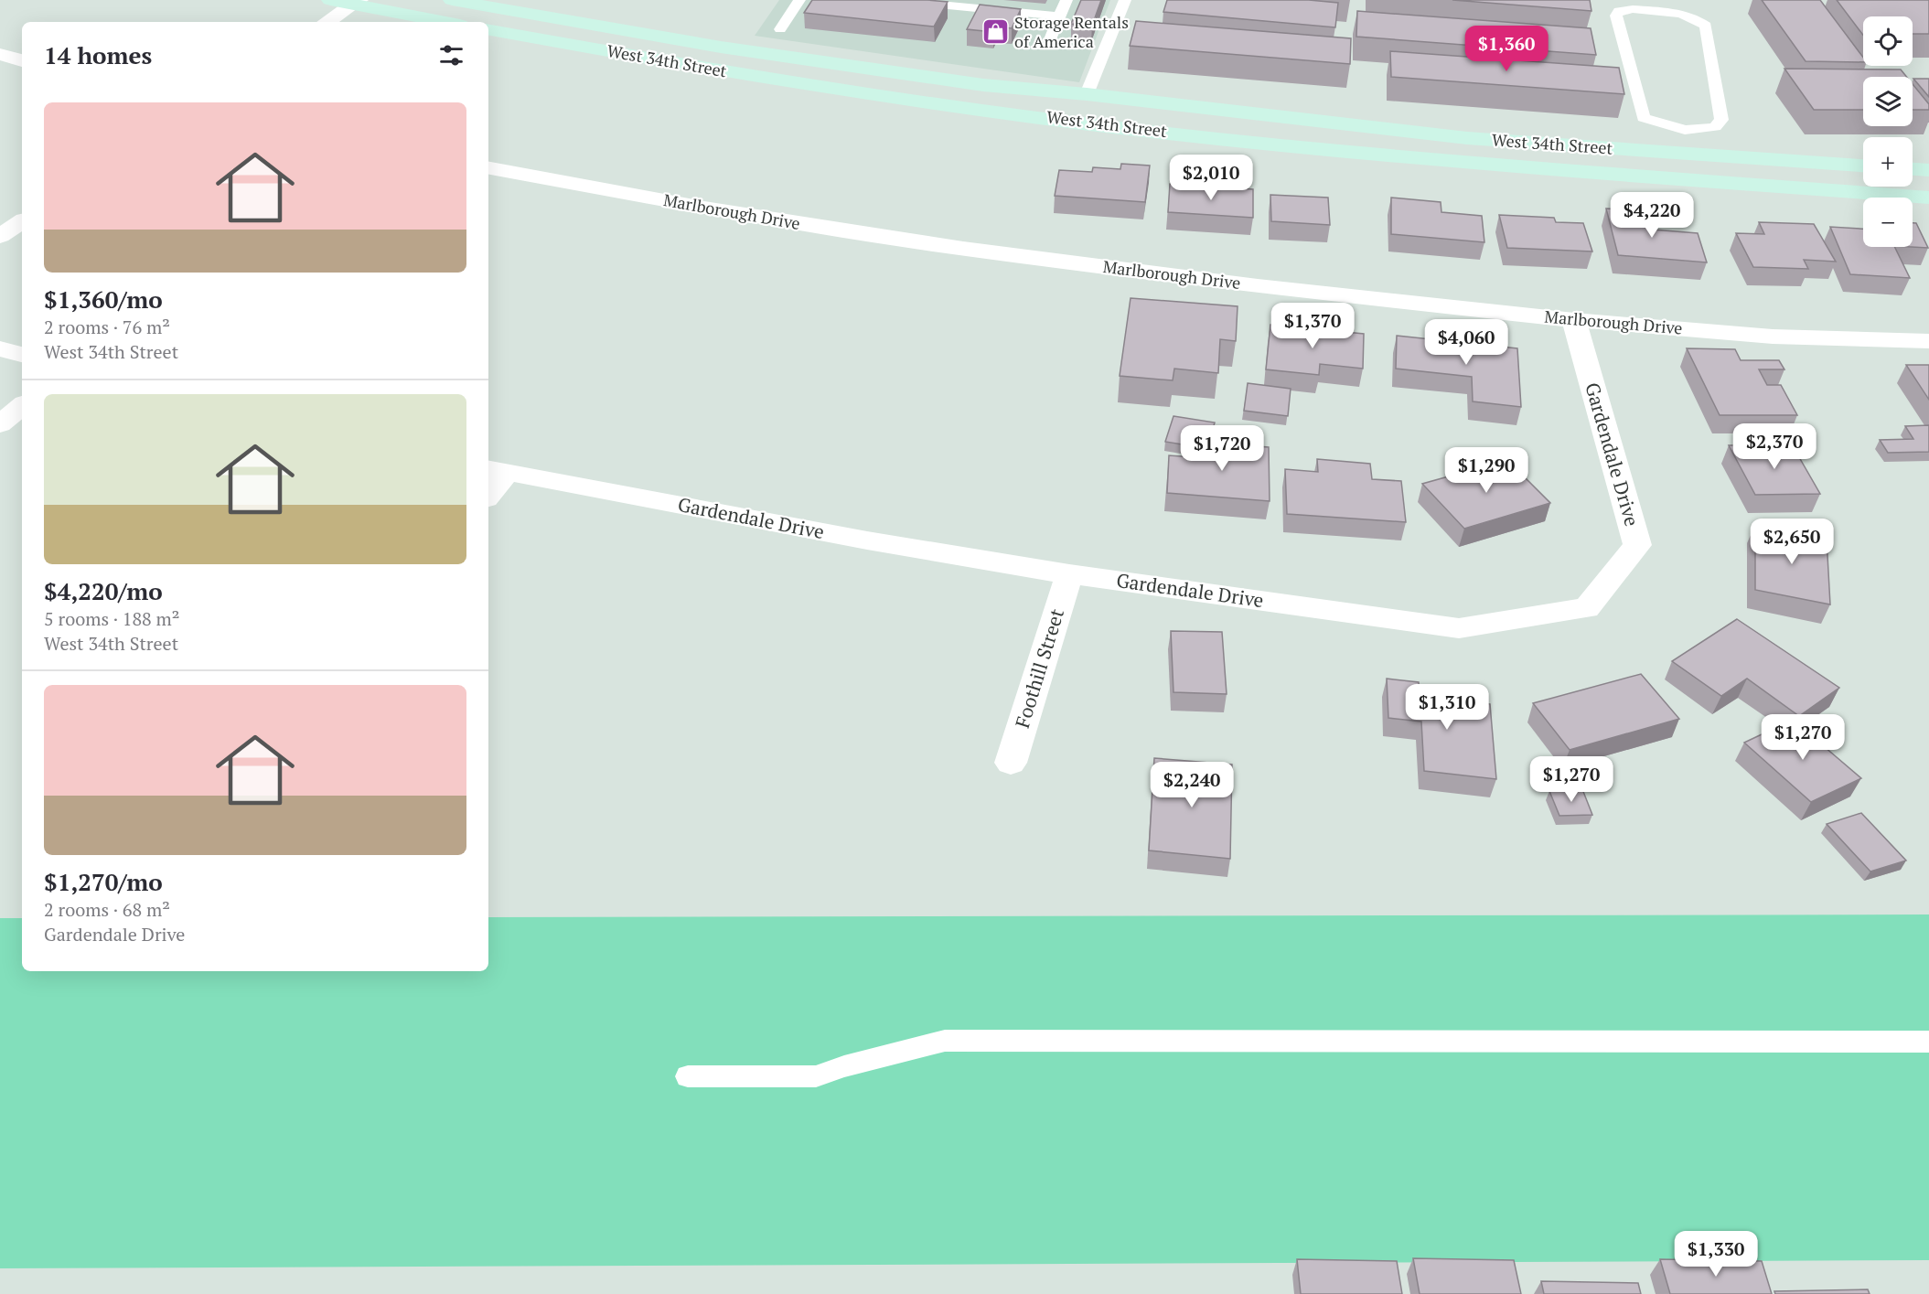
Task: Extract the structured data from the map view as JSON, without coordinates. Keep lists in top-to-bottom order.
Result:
{
  "streets": {
    "main road": ["West 34th Street"],
    "street": ["Marlborough Drive", "Gardendale Drive", "Foothill Street"]
  },
  "crossings": [
    ["Marlborough Drive", "Gardendale Drive"],
    ["Gardendale Drive", "Foothill Street"]
  ],
  "places": {
    "shop": ["Storage Rentals of America"]
  },
  "page": {
    "map_buttons": ["+", "−"],
    "heading": "14 homes",
    "price": [
      "$1,360",
      "$2,010",
      "$4,220",
      "$1,370",
      "$4,060",
      "$2,370",
      "$1,720",
      "$1,290",
      "$2,650",
      "$1,310",
      "$1,270",
      "$1,270",
      "$2,240",
      "$1,330"
    ],
    "list": [
      {
        "name": "$1,360/mo",
        "note": "2 rooms · 76 m² · West 34th Street"
      },
      {
        "name": "$4,220/mo",
        "note": "5 rooms · 188 m² · West 34th Street"
      },
      {
        "name": "$1,270/mo",
        "note": "2 rooms · 68 m² · Gardendale Drive"
      }
    ]
  }
}
